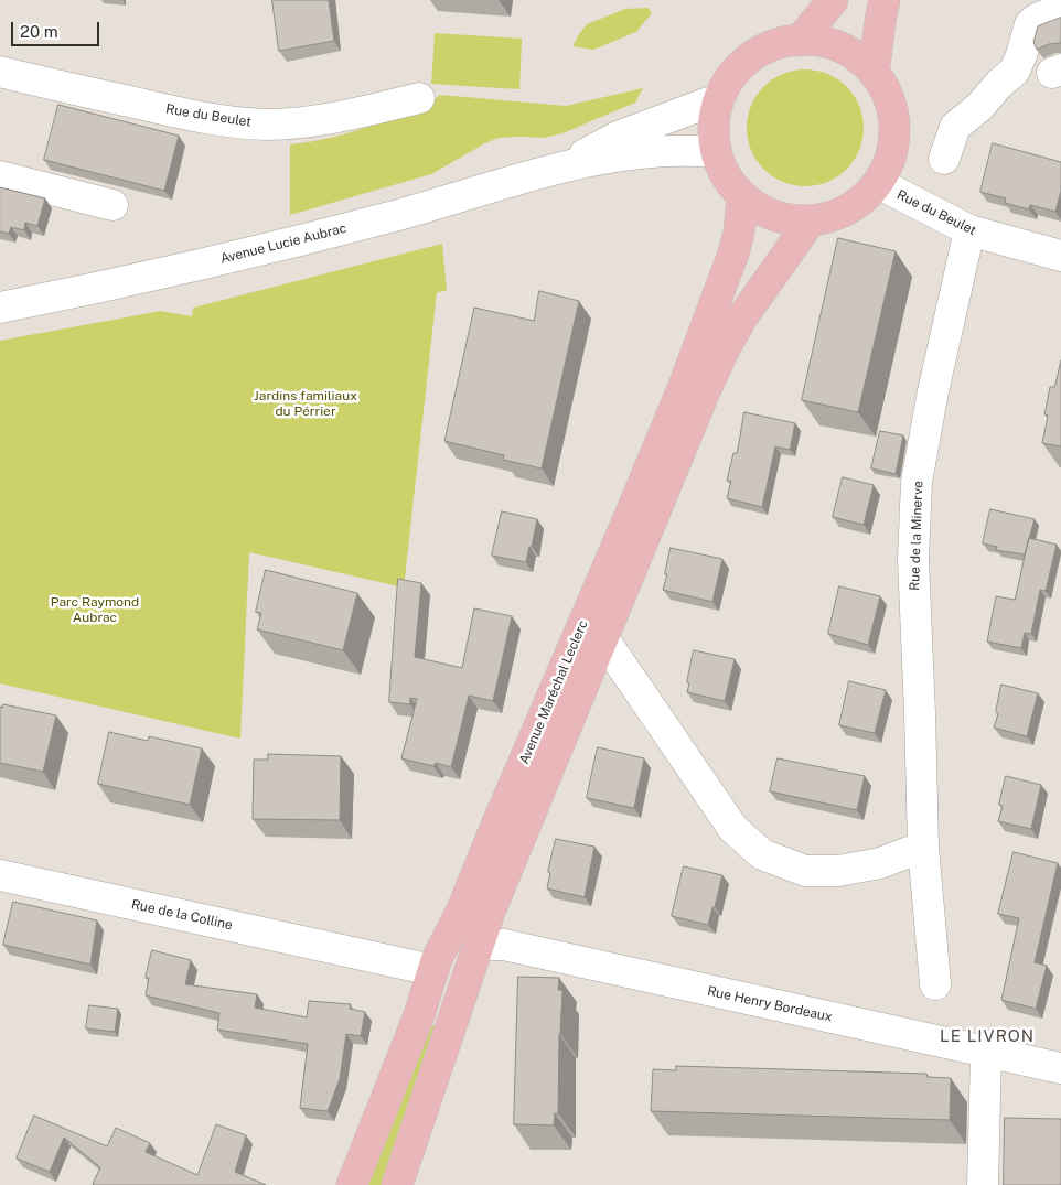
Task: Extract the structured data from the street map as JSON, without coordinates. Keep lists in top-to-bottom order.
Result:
{
  "streets": {
    "main road": ["Avenue Maréchal Leclerc"],
    "street": [
      "Rue du Beulet",
      "Avenue Lucie Aubrac",
      "Rue de la Minerve",
      "Rue de la Colline",
      "Rue Henry Bordeaux"
    ]
  },
  "crossings": [
    ["Rue du Beulet", "Avenue Lucie Aubrac"],
    ["Rue du Beulet", "Rue de la Minerve"],
    ["Rue du Beulet", "Avenue Maréchal Leclerc"],
    ["Avenue Lucie Aubrac", "Avenue Maréchal Leclerc"],
    ["Avenue Maréchal Leclerc", "Rue de la Colline"],
    ["Avenue Maréchal Leclerc", "Rue Henry Bordeaux"]
  ],
  "districts": ["LE LIVRON"],
  "parks": ["Jardins familiaux du Pérrier", "Parc Raymond Aubrac"],
  "scale_bar": "20 m"
}
